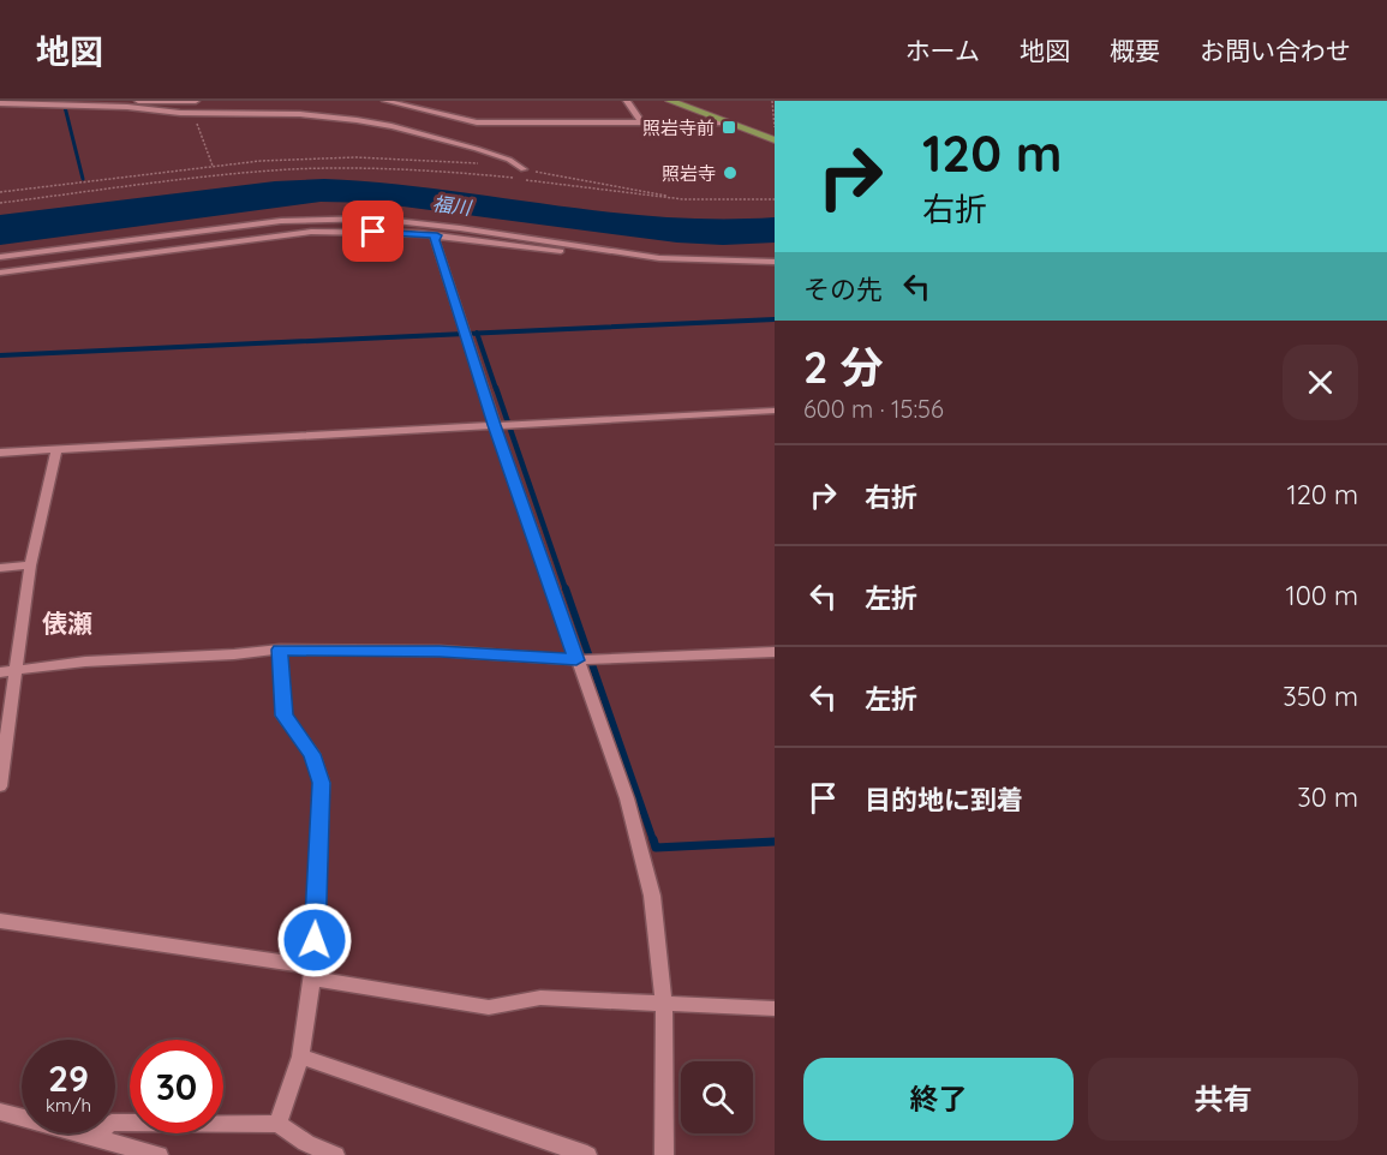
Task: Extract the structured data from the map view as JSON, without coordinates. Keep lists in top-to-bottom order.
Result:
{
  "districts": ["俵瀬"],
  "water": ["福川"],
  "places": {
    "transit": ["照岩寺前"],
    "other": ["照岩寺"]
  },
  "page": {
    "header": "地図",
    "nav": [
      "ホーム",
      "地図",
      "概要",
      "お問い合わせ"
    ],
    "turn": ["120 m", "右折"],
    "then": "その先",
    "heading": ["2 分", "600 m · 15:56"],
    "list": [
      {
        "name": "右折",
        "value": "120 m"
      },
      {
        "name": "左折",
        "value": "100 m"
      },
      {
        "name": "左折",
        "value": "350 m"
      },
      {
        "name": "目的地に到着",
        "value": "30 m"
      }
    ],
    "speed": "29 km/h",
    "limit": "30",
    "buttons": ["終了", "共有"]
  }
}
